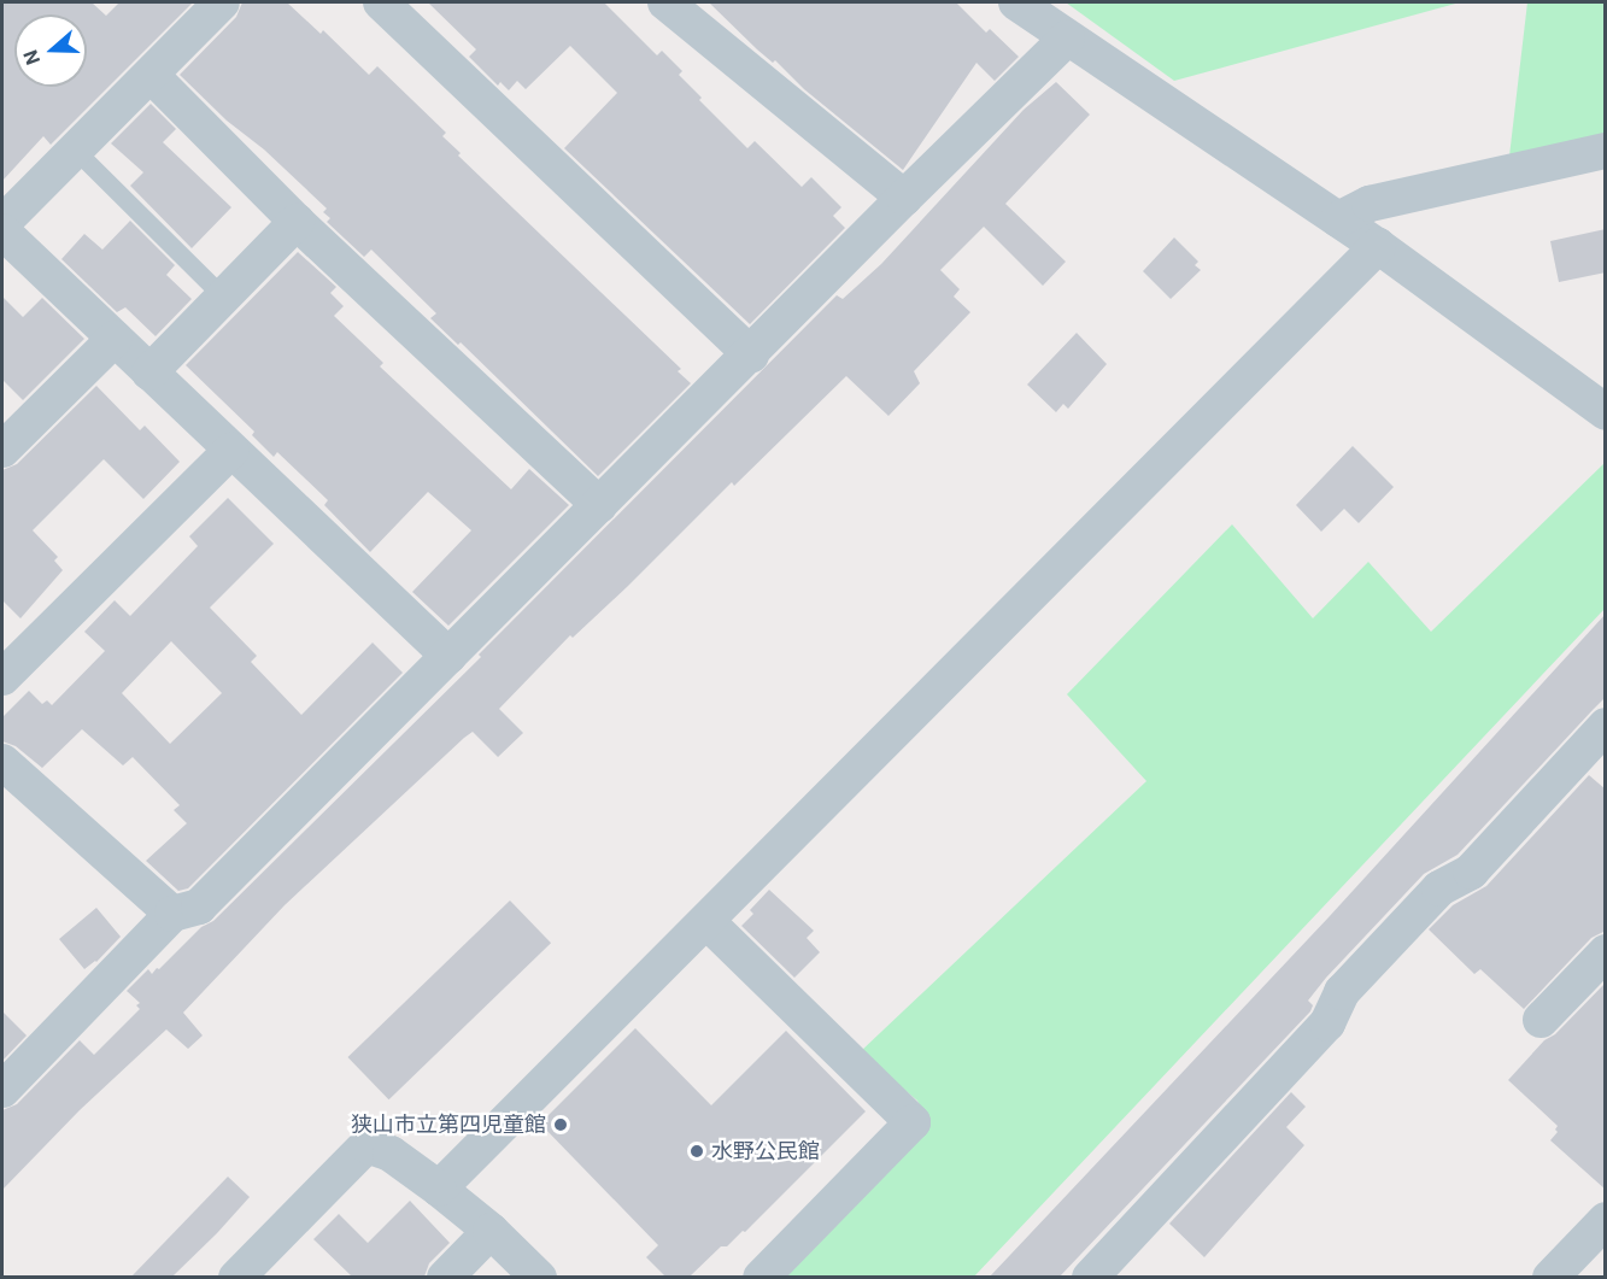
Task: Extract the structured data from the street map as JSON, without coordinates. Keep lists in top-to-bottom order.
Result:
{
  "places": ["狭山市立第四児童館", "水野公民館"],
  "north": "left"
}
